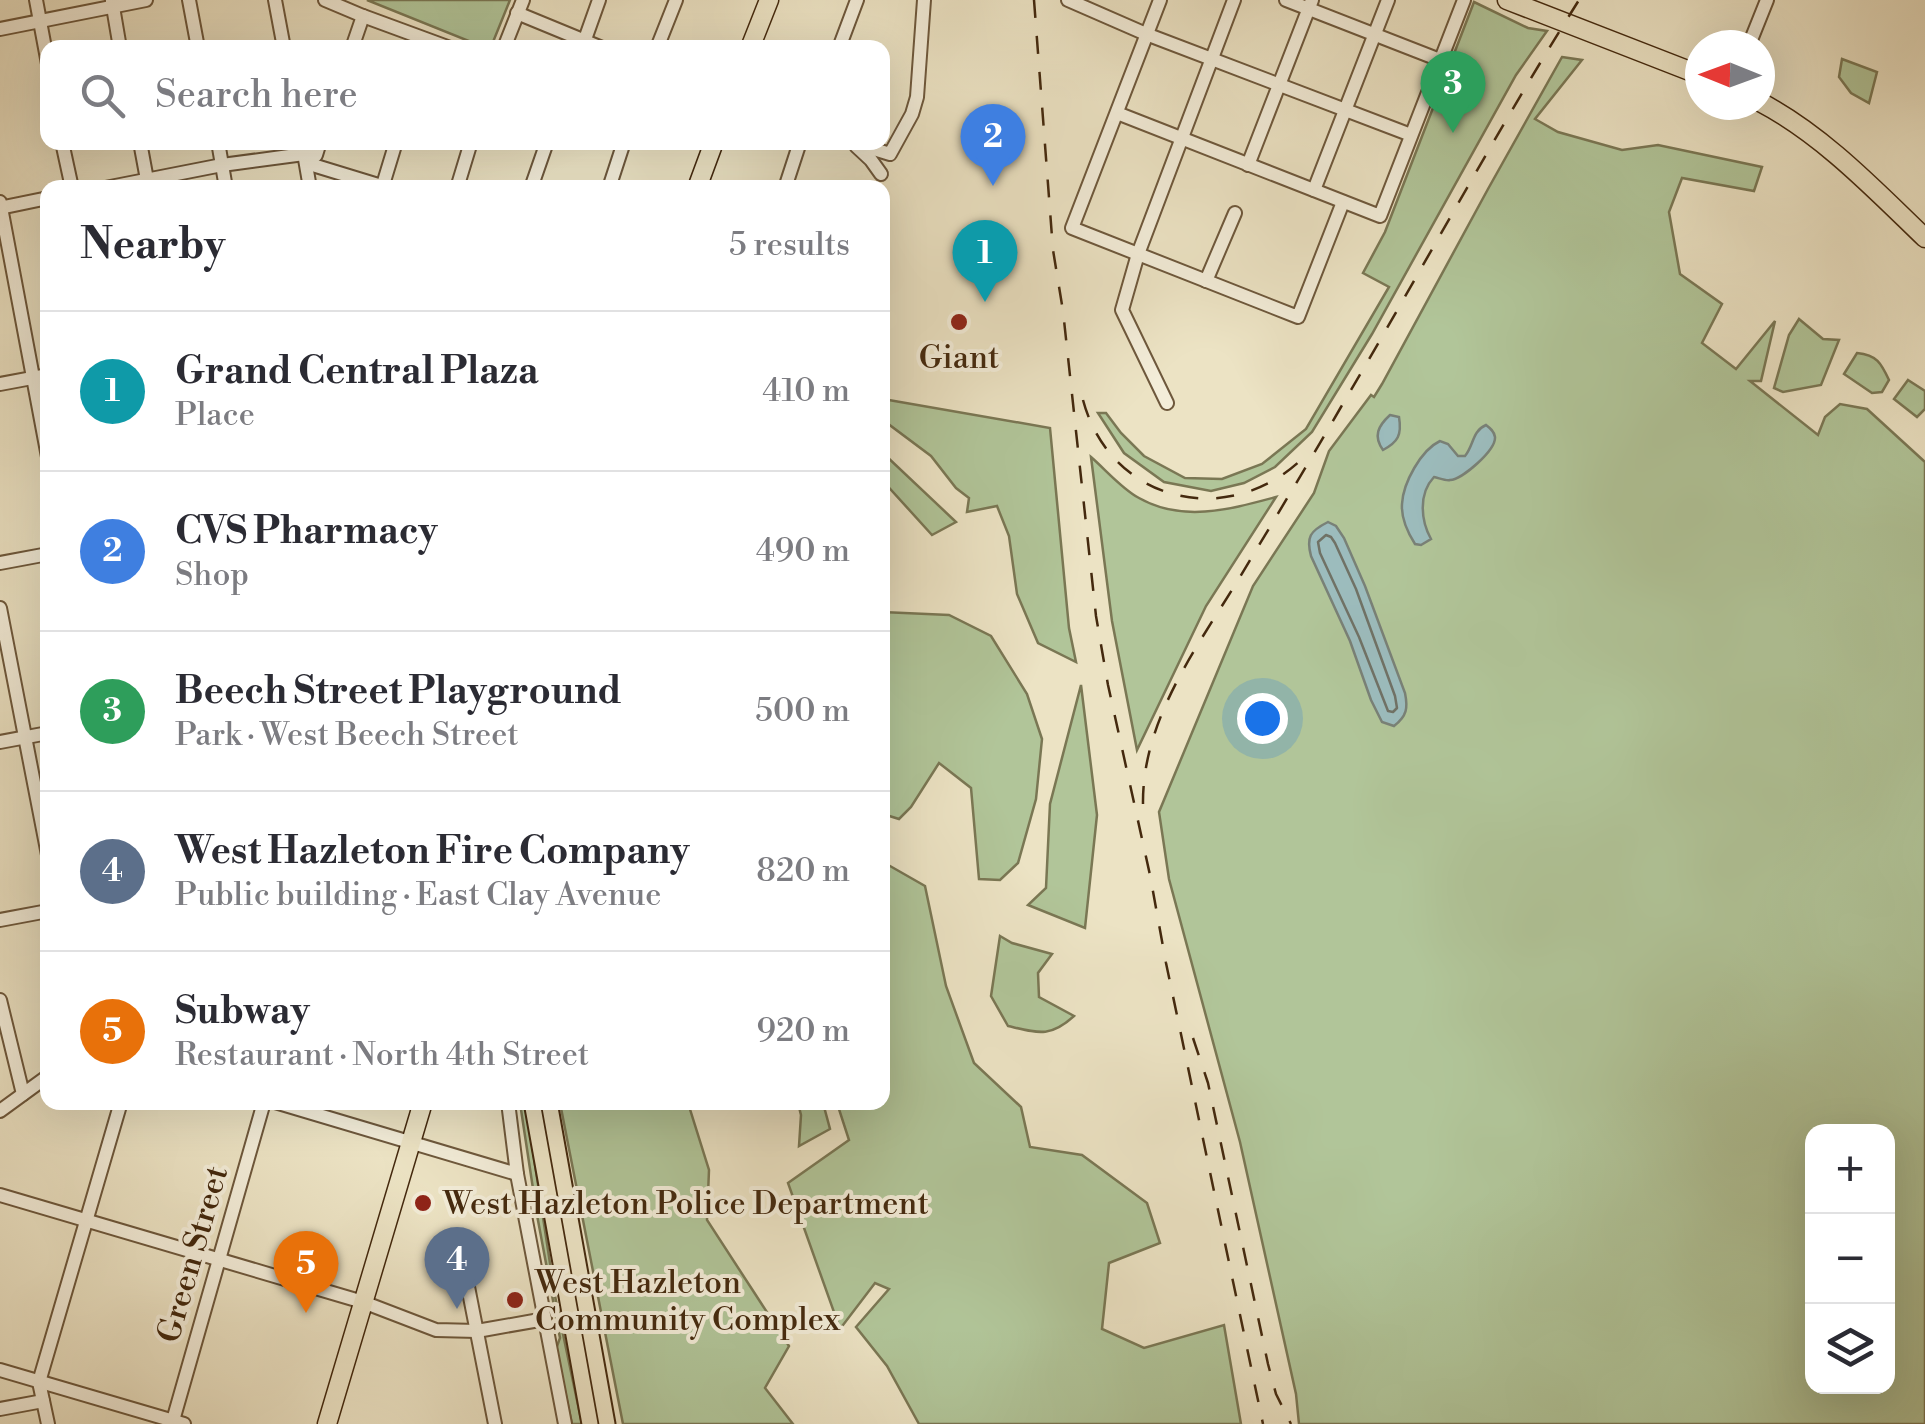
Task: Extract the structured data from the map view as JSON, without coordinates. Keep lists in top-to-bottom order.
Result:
{
  "streets": {
    "street": ["Green Street"]
  },
  "places": ["Giant", "West Hazleton Police Department", "West Hazleton Community Complex"],
  "north": "left",
  "page": {
    "search": "Search here",
    "pins": [
      "3",
      "2",
      "1",
      "4",
      "5"
    ],
    "heading": ["Nearby", "5 results"],
    "list": [
      {
        "mark": "1",
        "name": "Grand Central Plaza",
        "note": "Place",
        "value": "410 m"
      },
      {
        "mark": "2",
        "name": "CVS Pharmacy",
        "note": "Shop",
        "value": "490 m"
      },
      {
        "mark": "3",
        "name": "Beech Street Playground",
        "note": "Park · West Beech Street",
        "value": "500 m"
      },
      {
        "mark": "4",
        "name": "West Hazleton Fire Company",
        "note": "Public building · East Clay Avenue",
        "value": "820 m"
      },
      {
        "mark": "5",
        "name": "Subway",
        "note": "Restaurant · North 4th Street",
        "value": "920 m"
      }
    ],
    "map_buttons": ["+", "−"]
  }
}
